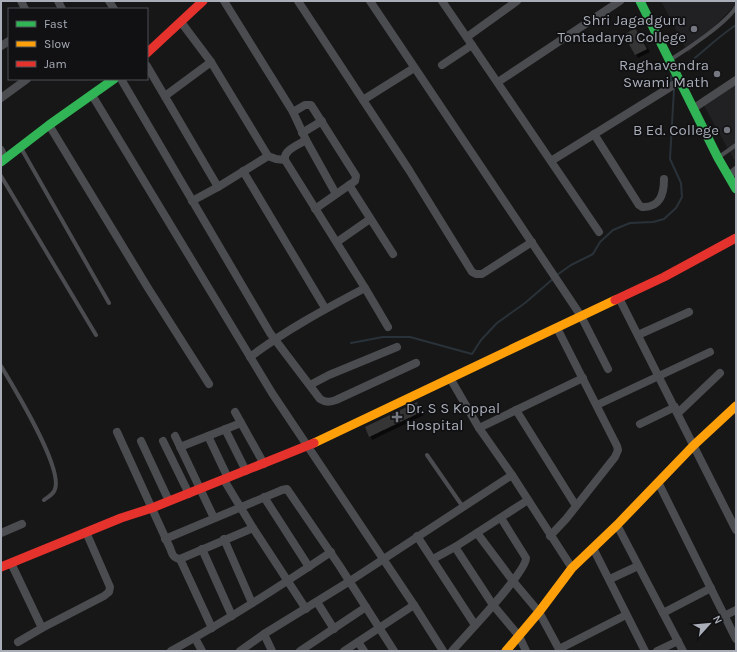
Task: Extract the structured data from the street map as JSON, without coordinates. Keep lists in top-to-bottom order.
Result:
{
  "places": {
    "other": ["Shri Jagadguru Tontadarya College", "Raghavendra Swami Math", "B Ed. College"],
    "health": ["Dr. S S Koppal Hospital"]
  },
  "legend": ["Fast", "Slow", "Jam"],
  "north": "top right"
}
